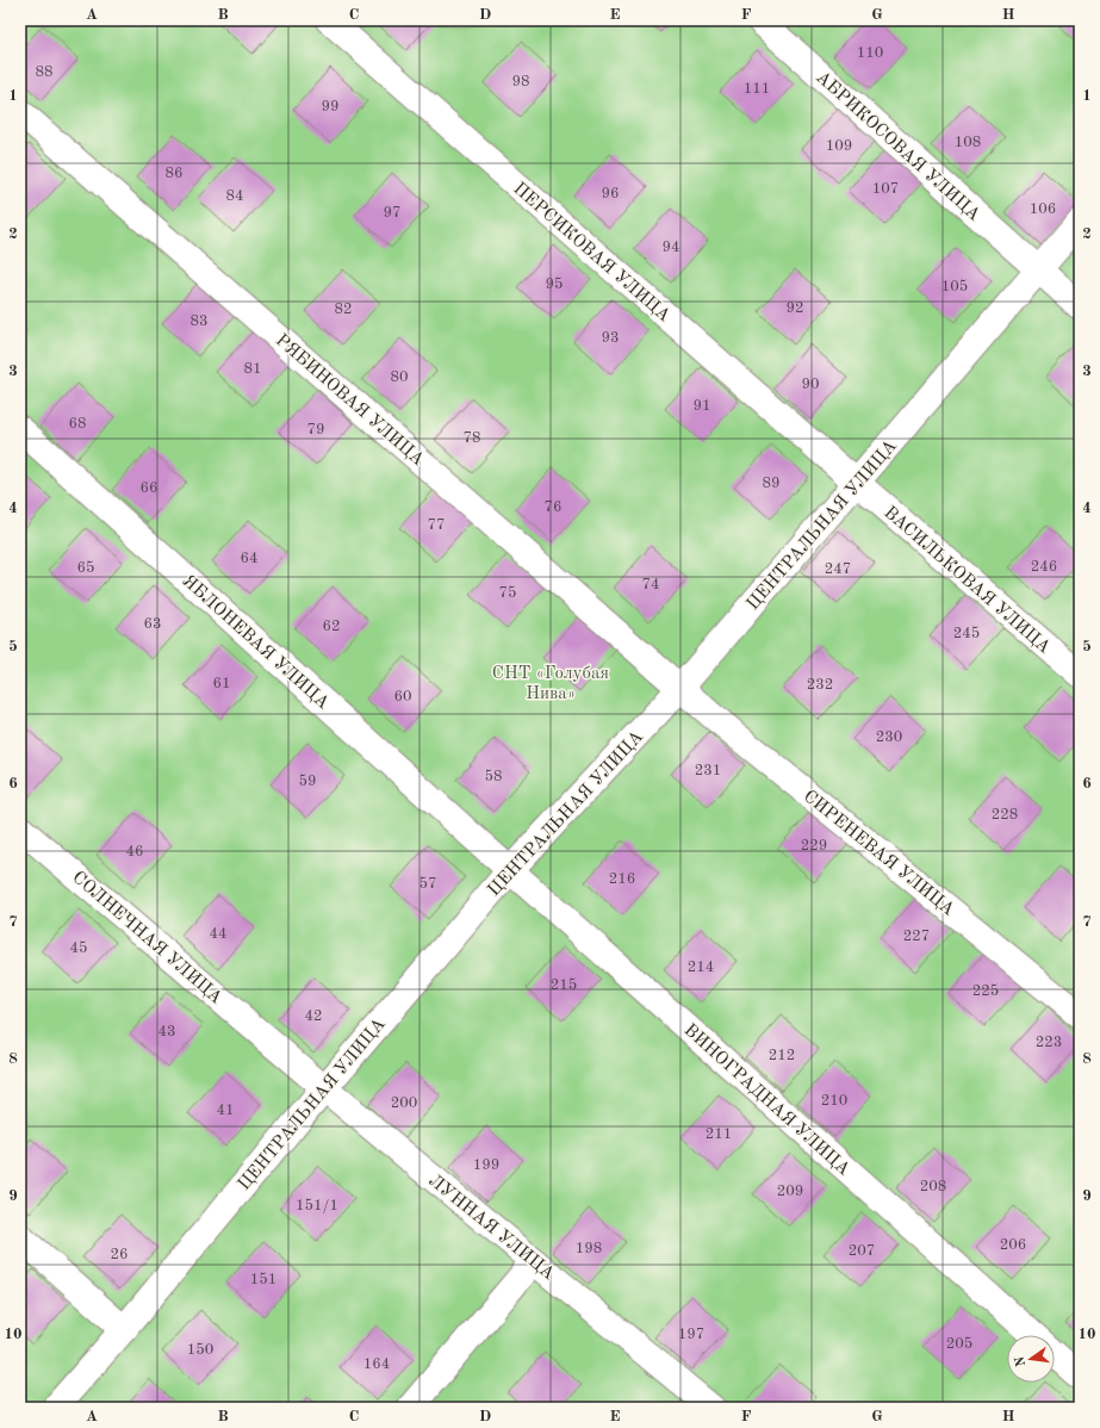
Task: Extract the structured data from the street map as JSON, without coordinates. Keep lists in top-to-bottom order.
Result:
{
  "streets": {
    "street": [
      "АБРИКОСОВАЯ УЛИЦА",
      "ПЕРСИКОВАЯ УЛИЦА",
      "РЯБИНОВАЯ УЛИЦА",
      "ЦЕНТРАЛЬНАЯ УЛИЦА",
      "ВАСИЛЬКОВАЯ УЛИЦА",
      "ЯБЛОНЕВАЯ УЛИЦА",
      "СИРЕНЕВАЯ УЛИЦА",
      "СОЛНЕЧНАЯ УЛИЦА",
      "ВИНОГРАДНАЯ УЛИЦА",
      "ЛУННАЯ УЛИЦА"
    ]
  },
  "crossings": [
    ["АБРИКОСОВАЯ УЛИЦА", "ЦЕНТРАЛЬНАЯ УЛИЦА"],
    ["ПЕРСИКОВАЯ УЛИЦА", "ЦЕНТРАЛЬНАЯ УЛИЦА"],
    ["ПЕРСИКОВАЯ УЛИЦА", "ВАСИЛЬКОВАЯ УЛИЦА"],
    ["РЯБИНОВАЯ УЛИЦА", "ЦЕНТРАЛЬНАЯ УЛИЦА"],
    ["РЯБИНОВАЯ УЛИЦА", "СИРЕНЕВАЯ УЛИЦА"],
    ["ЦЕНТРАЛЬНАЯ УЛИЦА", "ВАСИЛЬКОВАЯ УЛИЦА"],
    ["ЦЕНТРАЛЬНАЯ УЛИЦА", "ЯБЛОНЕВАЯ УЛИЦА"],
    ["ЦЕНТРАЛЬНАЯ УЛИЦА", "СИРЕНЕВАЯ УЛИЦА"],
    ["ЦЕНТРАЛЬНАЯ УЛИЦА", "ВИНОГРАДНАЯ УЛИЦА"],
    ["ЦЕНТРАЛЬНАЯ УЛИЦА", "ЛУННАЯ УЛИЦА"],
    ["ЯБЛОНЕВАЯ УЛИЦА", "ВИНОГРАДНАЯ УЛИЦА"],
    ["СОЛНЕЧНАЯ УЛИЦА", "ЛУННАЯ УЛИЦА"]
  ],
  "parks": ["СНТ «Голубая Нива»"],
  "house_numbers": [
    "110",
    "88",
    "98",
    "111",
    "99",
    "108",
    "109",
    "86",
    "107",
    "96",
    "84",
    "106",
    "97",
    "94",
    "95",
    "105",
    "92",
    "82",
    "83",
    "93",
    "81",
    "80",
    "90",
    "91",
    "68",
    "79",
    "78",
    "89",
    "66",
    "76",
    "77",
    "64",
    "246",
    "65",
    "247",
    "74",
    "75",
    "63",
    "62",
    "245",
    "61",
    "232",
    "60",
    "230",
    "231",
    "58",
    "59",
    "228",
    "229",
    "46",
    "216",
    "57",
    "44",
    "227",
    "45",
    "214",
    "215",
    "225",
    "42",
    "43",
    "223",
    "212",
    "210",
    "200",
    "41",
    "211",
    "199",
    "208",
    "209",
    "151/1",
    "206",
    "198",
    "207",
    "26",
    "151",
    "197",
    "205",
    "150",
    "164"
  ],
  "north": "left",
  "grid": {
    "columns": [
      "A",
      "B",
      "C",
      "D",
      "E",
      "F",
      "G",
      "H"
    ],
    "rows": [
      "1",
      "2",
      "3",
      "4",
      "5",
      "6",
      "7",
      "8",
      "9",
      "10"
    ]
  }
}
